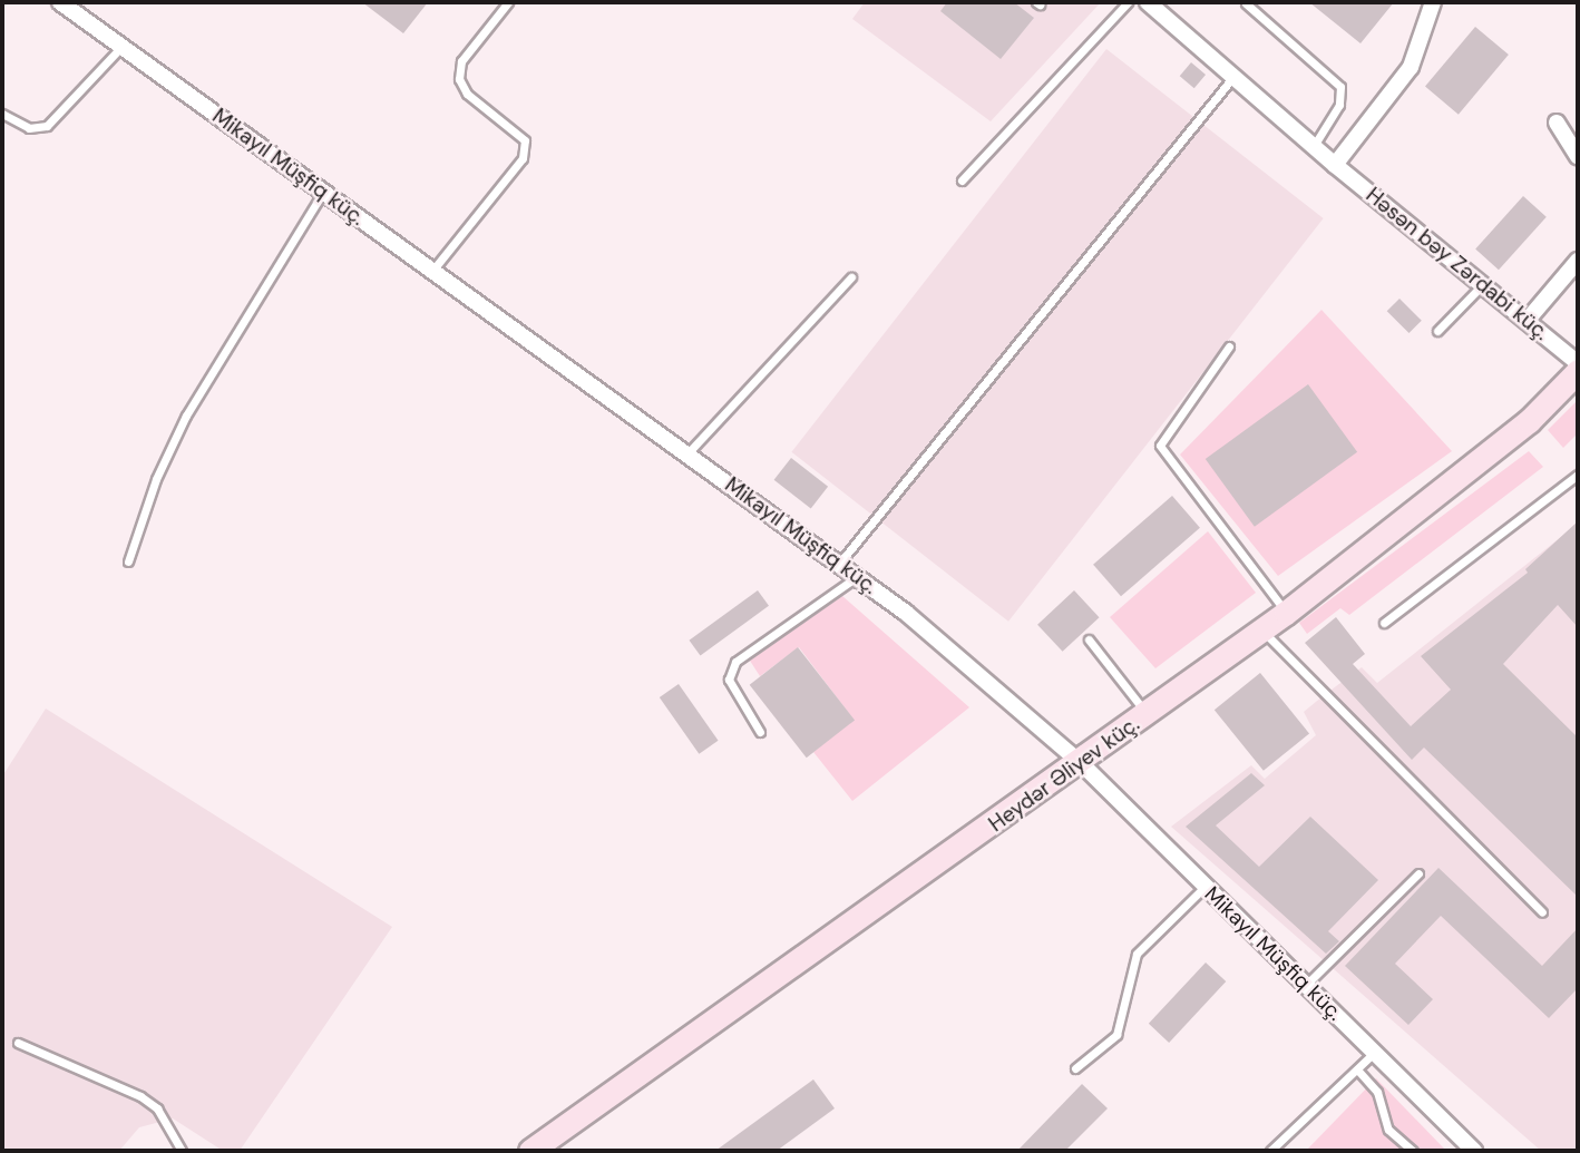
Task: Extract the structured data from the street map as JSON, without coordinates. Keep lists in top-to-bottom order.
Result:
{
  "streets": {
    "main road": ["Heydər Əliyev küç."],
    "street": ["Mikayıl Müşfiq küç.", "Həsən bəy Zərdabi küç."]
  },
  "crossings": [
    ["Mikayıl Müşfiq küç.", "Heydər Əliyev küç."]
  ]
}
